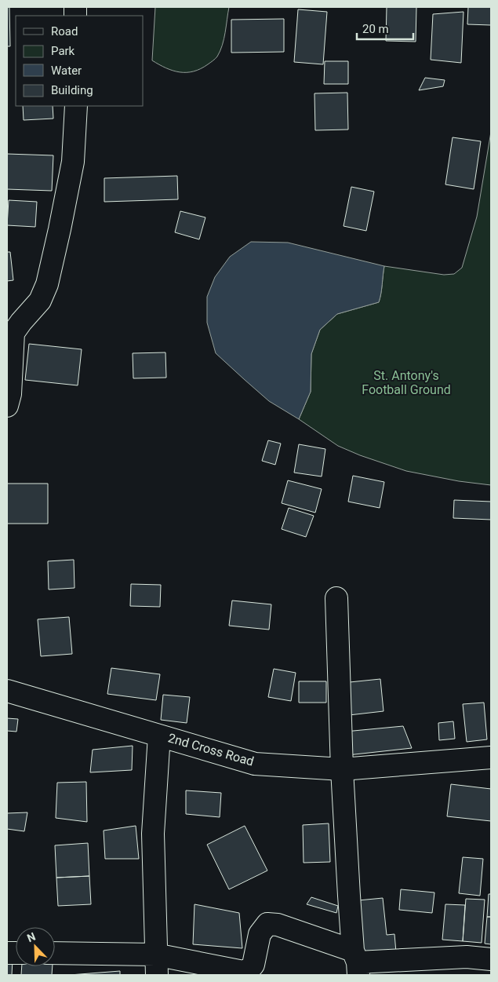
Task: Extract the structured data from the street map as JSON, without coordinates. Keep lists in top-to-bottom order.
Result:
{
  "streets": {
    "street": ["2nd Cross Road"]
  },
  "parks": ["St. Antony's Football Ground"],
  "legend": [
    "Road",
    "Park",
    "Water",
    "Building"
  ],
  "scale_bar": "20 m",
  "north": "top left"
}
